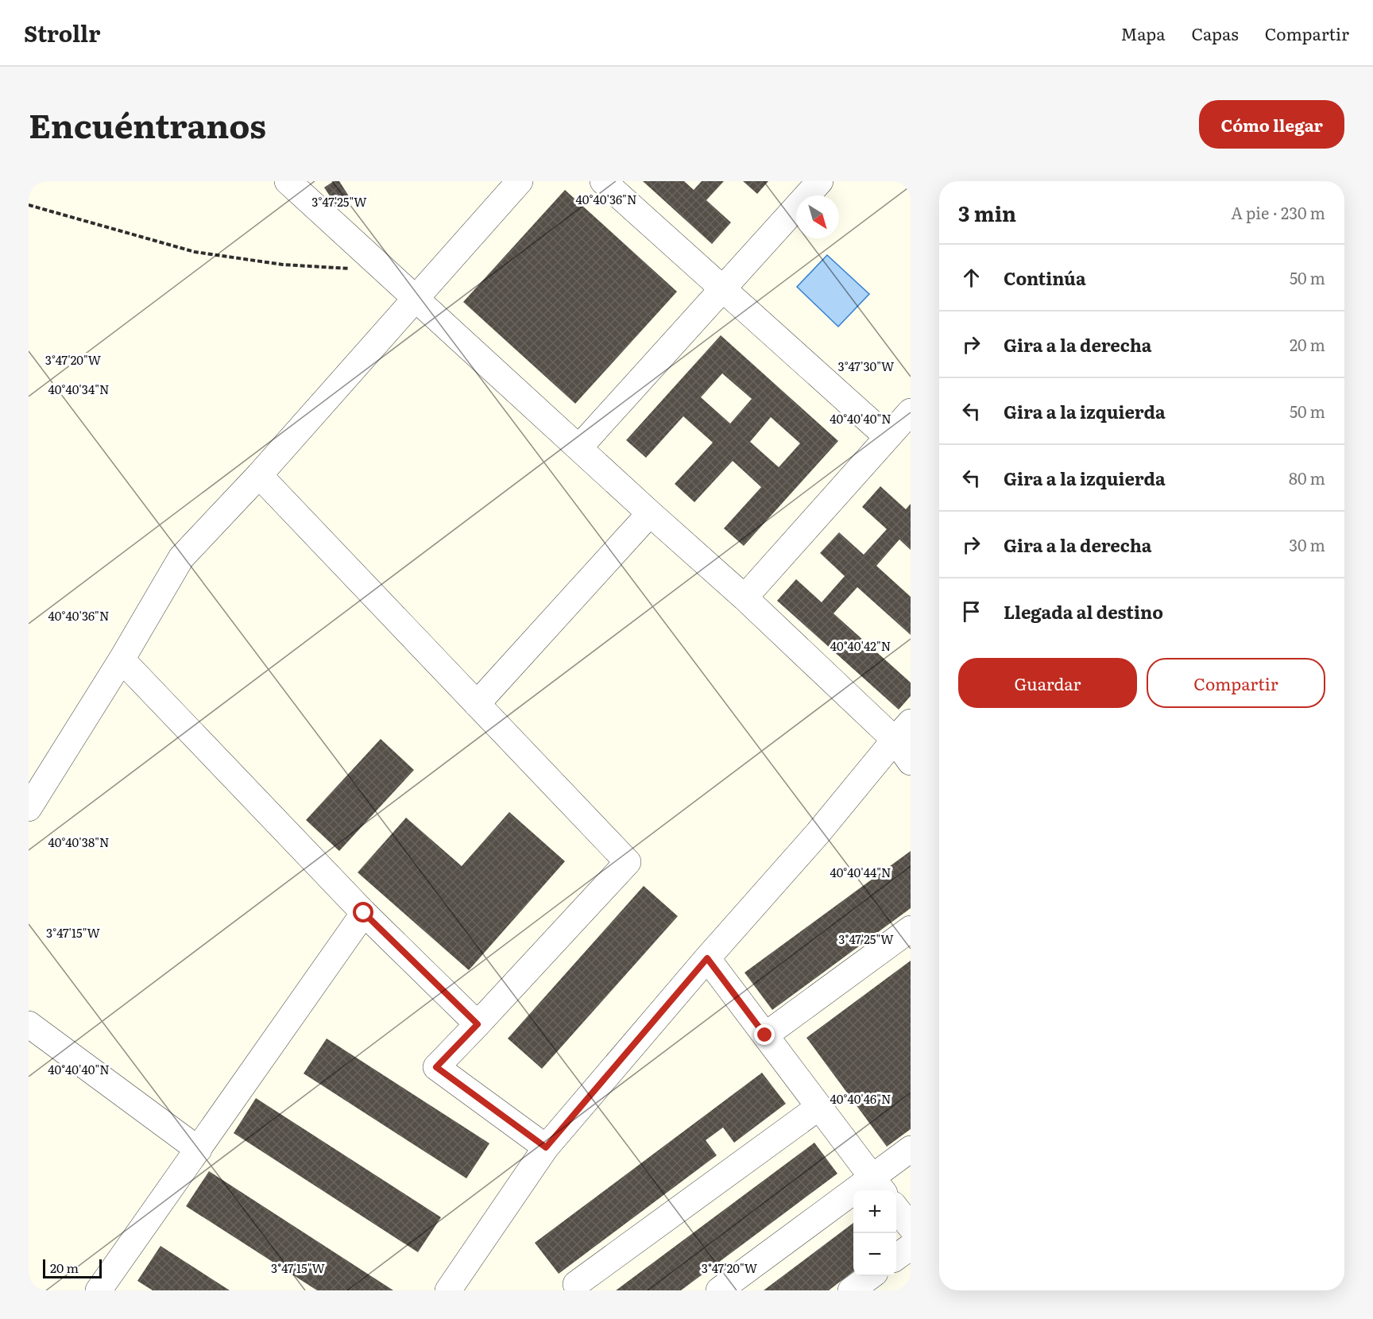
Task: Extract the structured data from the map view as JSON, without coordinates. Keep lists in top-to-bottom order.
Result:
{
  "scale_bar": "20 m",
  "north": "bottom right",
  "page": {
    "header": "Strollr",
    "nav": ["Mapa", "Capas", "Compartir"],
    "title": "Encuéntranos",
    "buttons": [
      "Cómo llegar",
      ["Guardar", "Compartir"]
    ],
    "heading": ["3 min", "A pie · 230 m"],
    "list": [
      ["Continúa", "50 m"],
      ["Gira a la derecha", "20 m"],
      ["Gira a la izquierda", "50 m"],
      ["Gira a la izquierda", "80 m"],
      ["Gira a la derecha", "30 m"],
      "Llegada al destino"
    ],
    "map_buttons": ["+", "−"],
    "scale": "20 m"
  },
  "coordinates": [
    "40°40'36\"N",
    "3°47'25\"W",
    "3°47'20\"W",
    "3°47'30\"W",
    "40°40'34\"N",
    "40°40'40\"N",
    "40°40'42\"N",
    "40°40'38\"N",
    "40°40'44\"N",
    "3°47'15\"W",
    "40°40'46\"N"
  ]
}
